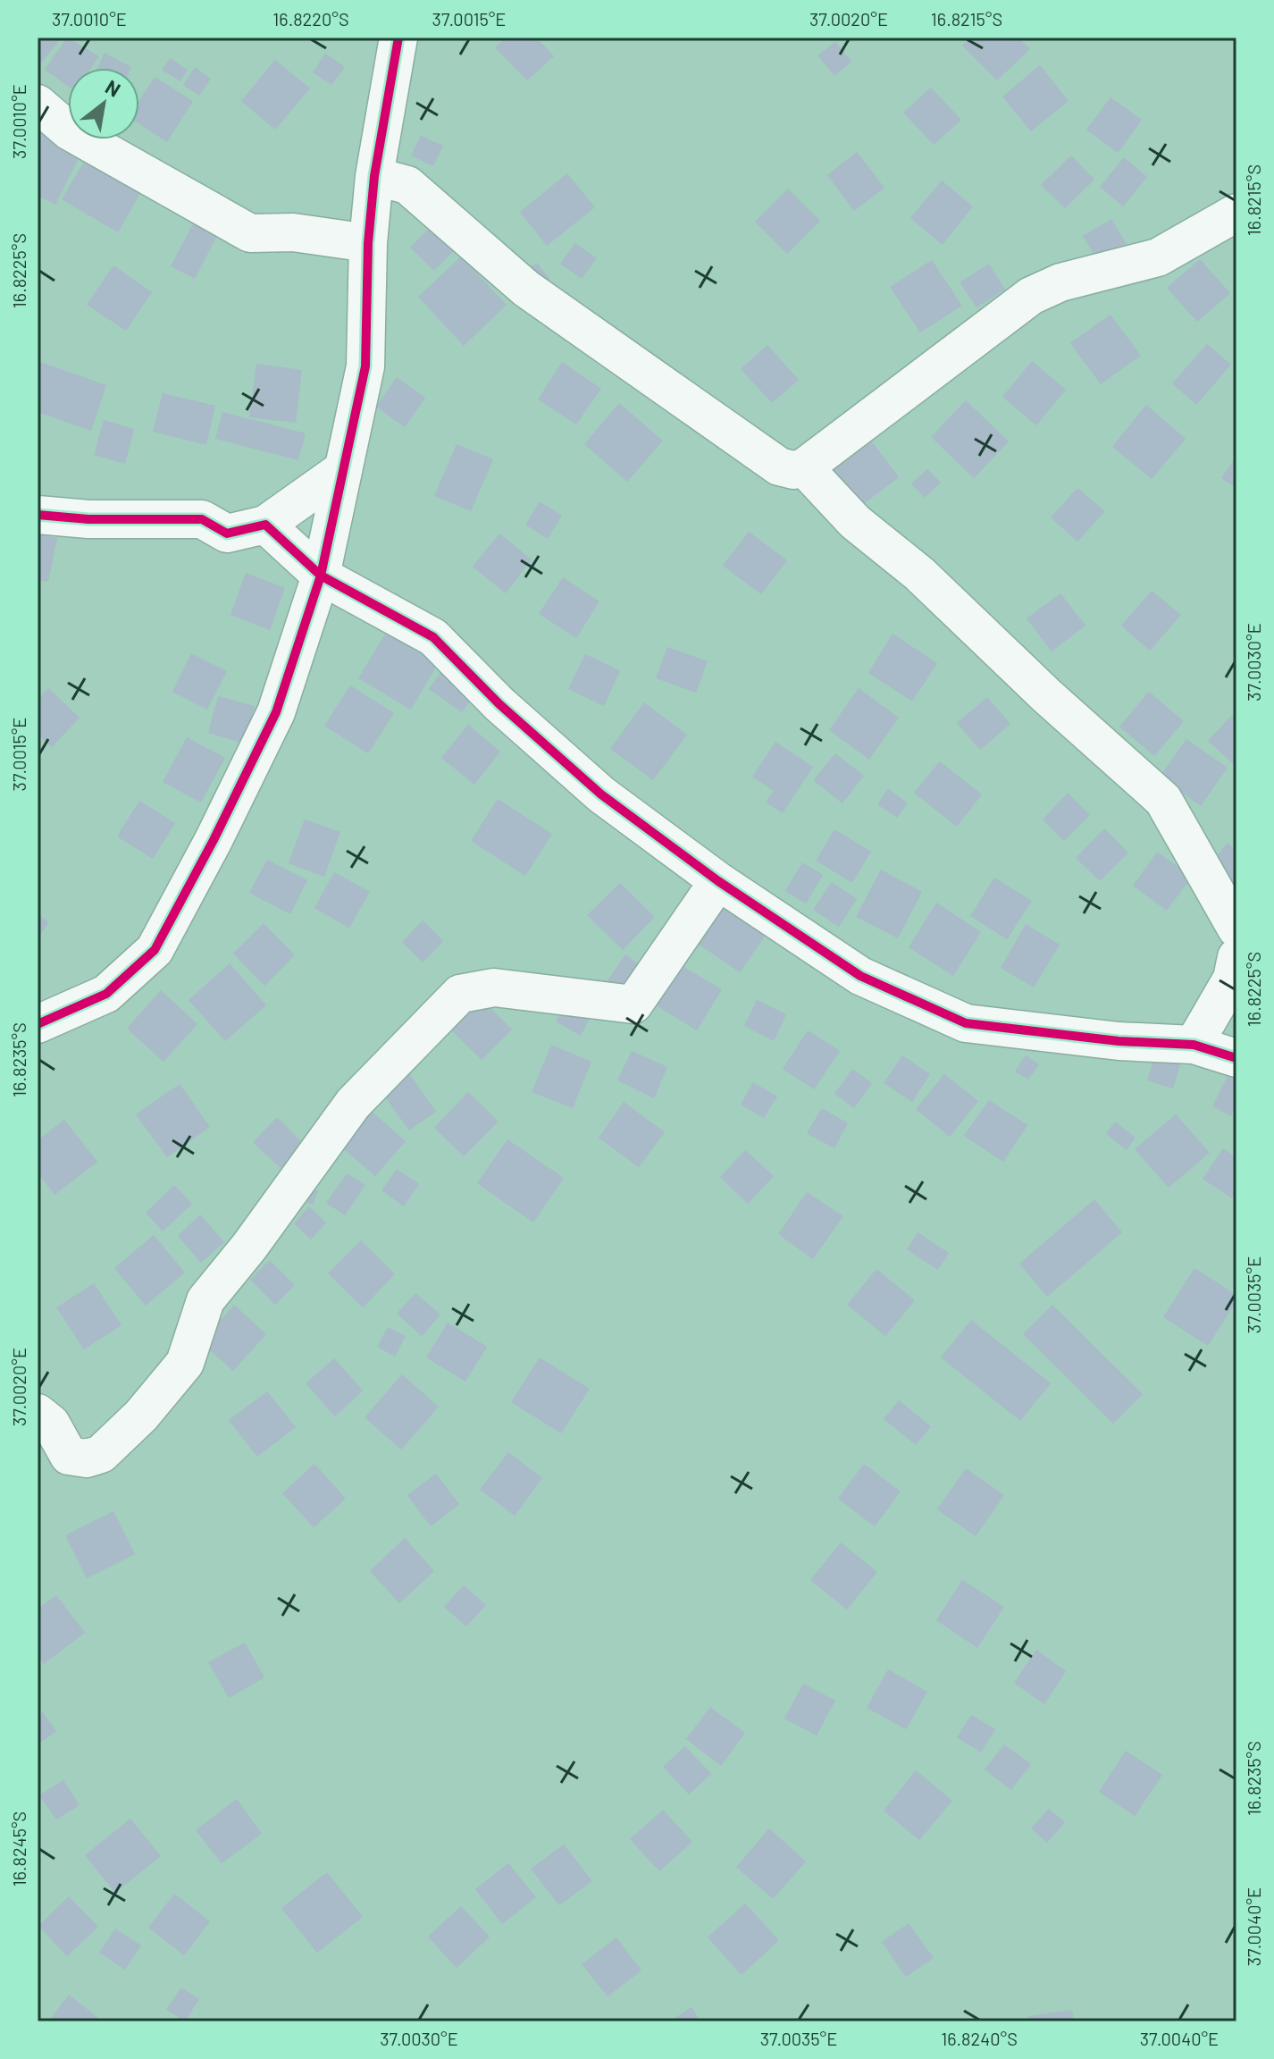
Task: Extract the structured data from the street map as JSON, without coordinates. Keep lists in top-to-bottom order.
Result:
{
  "north": "top right",
  "coordinates": [
    "37.0010°E",
    "16.8220°S",
    "37.0015°E",
    "37.0020°E",
    "16.8215°S",
    "16.8225°S",
    "37.0030°E",
    "16.8235°S",
    "37.0035°E",
    "16.8245°S",
    "37.0040°E",
    "16.8240°S"
  ]
}
